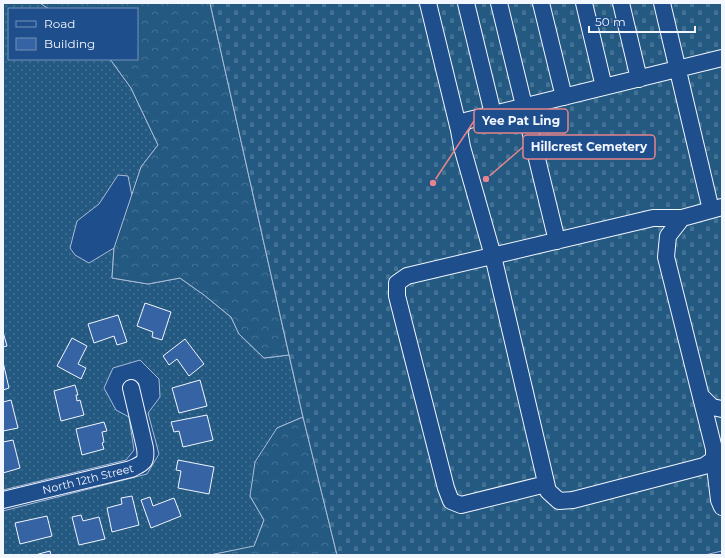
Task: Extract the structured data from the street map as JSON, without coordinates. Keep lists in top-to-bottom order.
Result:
{
  "streets": {
    "street": ["North 12th Street"]
  },
  "places": ["Hillcrest Cemetery", "Yee Pat Ling"],
  "legend": ["Road", "Building"],
  "scale_bar": "50 m"
}
